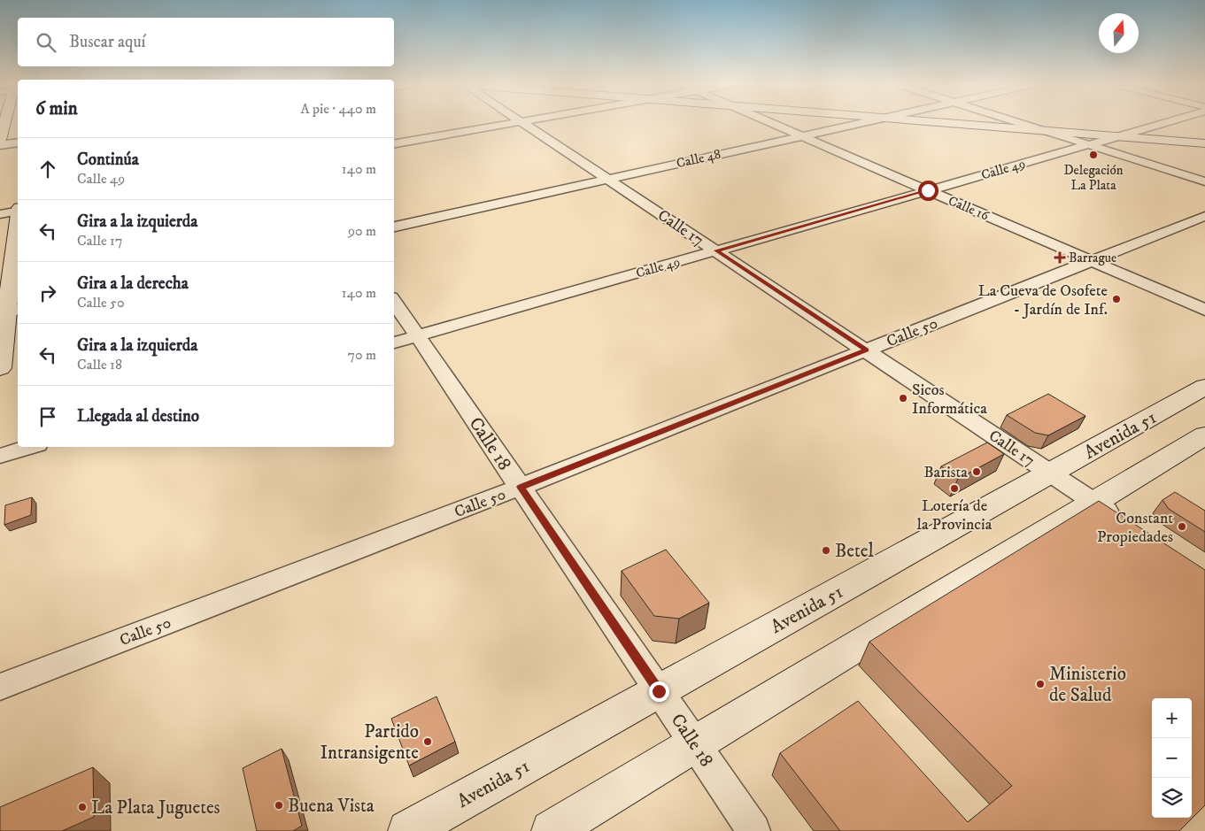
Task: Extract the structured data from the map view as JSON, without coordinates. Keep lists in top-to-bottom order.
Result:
{
  "streets": {
    "main road": ["Avenida 51"],
    "street": [
      "Calle 48",
      "Calle 49",
      "Calle 16",
      "Calle 17",
      "Calle 50",
      "Calle 18"
    ]
  },
  "crossings": [
    ["Calle 48", "Calle 16"],
    ["Calle 48", "Calle 17"],
    ["Calle 49", "Calle 16"],
    ["Calle 49", "Calle 17"],
    ["Calle 49", "Calle 18"],
    ["Calle 16", "Calle 50"],
    ["Calle 17", "Calle 50"],
    ["Calle 17", "Avenida 51"],
    ["Calle 50", "Calle 18"],
    ["Avenida 51", "Calle 18"]
  ],
  "places": {
    "other": [
      "Delegación La Plata",
      "La Cueva de Osofete - Jardín de Inf.",
      "Sicos Informática",
      "Barista",
      "Lotería de la Provincia",
      "Constant Propiedades",
      "Betel",
      "Ministerio de Salud",
      "Partido Intransigente",
      "Buena Vista",
      "La Plata Juguetes"
    ],
    "health": ["Barrague"]
  },
  "north": "top",
  "page": {
    "search": "Buscar aquí",
    "heading": ["6 min", "A pie · 440 m"],
    "list": [
      ["Continúa", "Calle 49", "140 m"],
      ["Gira a la izquierda", "Calle 17", "90 m"],
      ["Gira a la derecha", "Calle 50", "140 m"],
      ["Gira a la izquierda", "Calle 18", "70 m"],
      "Llegada al destino"
    ],
    "map_buttons": ["+", "−"]
  }
}
